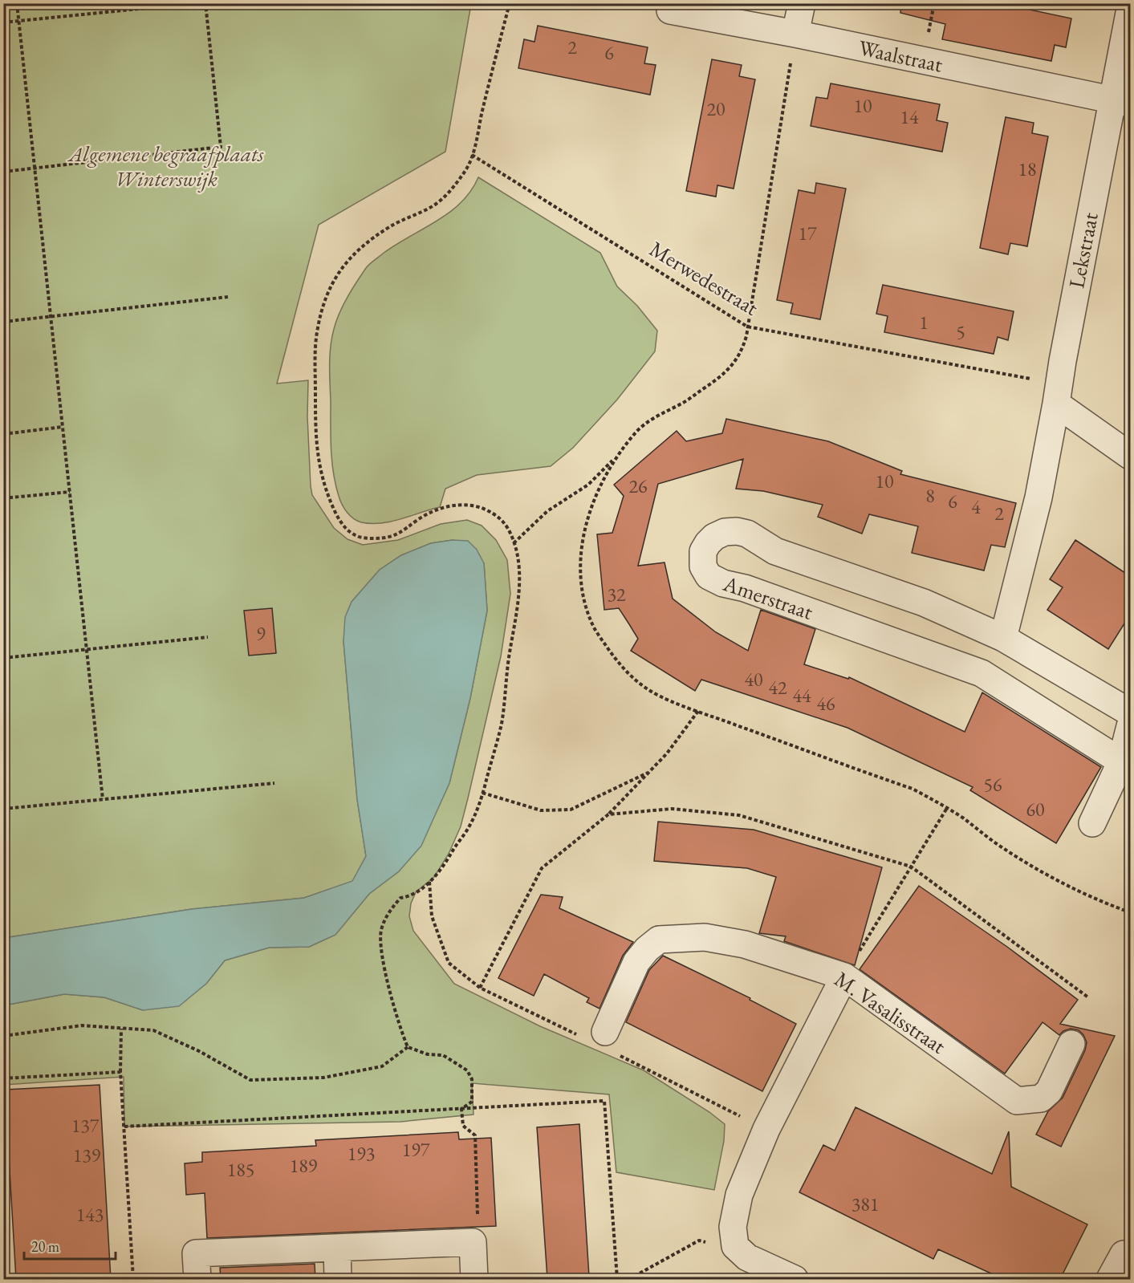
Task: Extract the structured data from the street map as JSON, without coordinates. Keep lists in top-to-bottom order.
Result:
{
  "streets": {
    "street": [
      "Waalstraat",
      "Lekstraat",
      "Amerstraat",
      "M. Vasalisstraat"
    ],
    "path": ["Merwedestraat"]
  },
  "crossings": [
    ["Waalstraat", "Lekstraat"],
    ["Lekstraat", "Merwedestraat"]
  ],
  "parks": ["Algemene begraafplaats Winterswijk"],
  "house_numbers": [
    "2",
    "6",
    "10",
    "20",
    "14",
    "18",
    "17",
    "1",
    "5",
    "10",
    "26",
    "8",
    "6",
    "4",
    "2",
    "32",
    "9",
    "40",
    "42",
    "44",
    "46",
    "56",
    "60",
    "137",
    "197",
    "193",
    "139",
    "189",
    "185",
    "381",
    "143"
  ],
  "scale_bar": "20 m"
}
